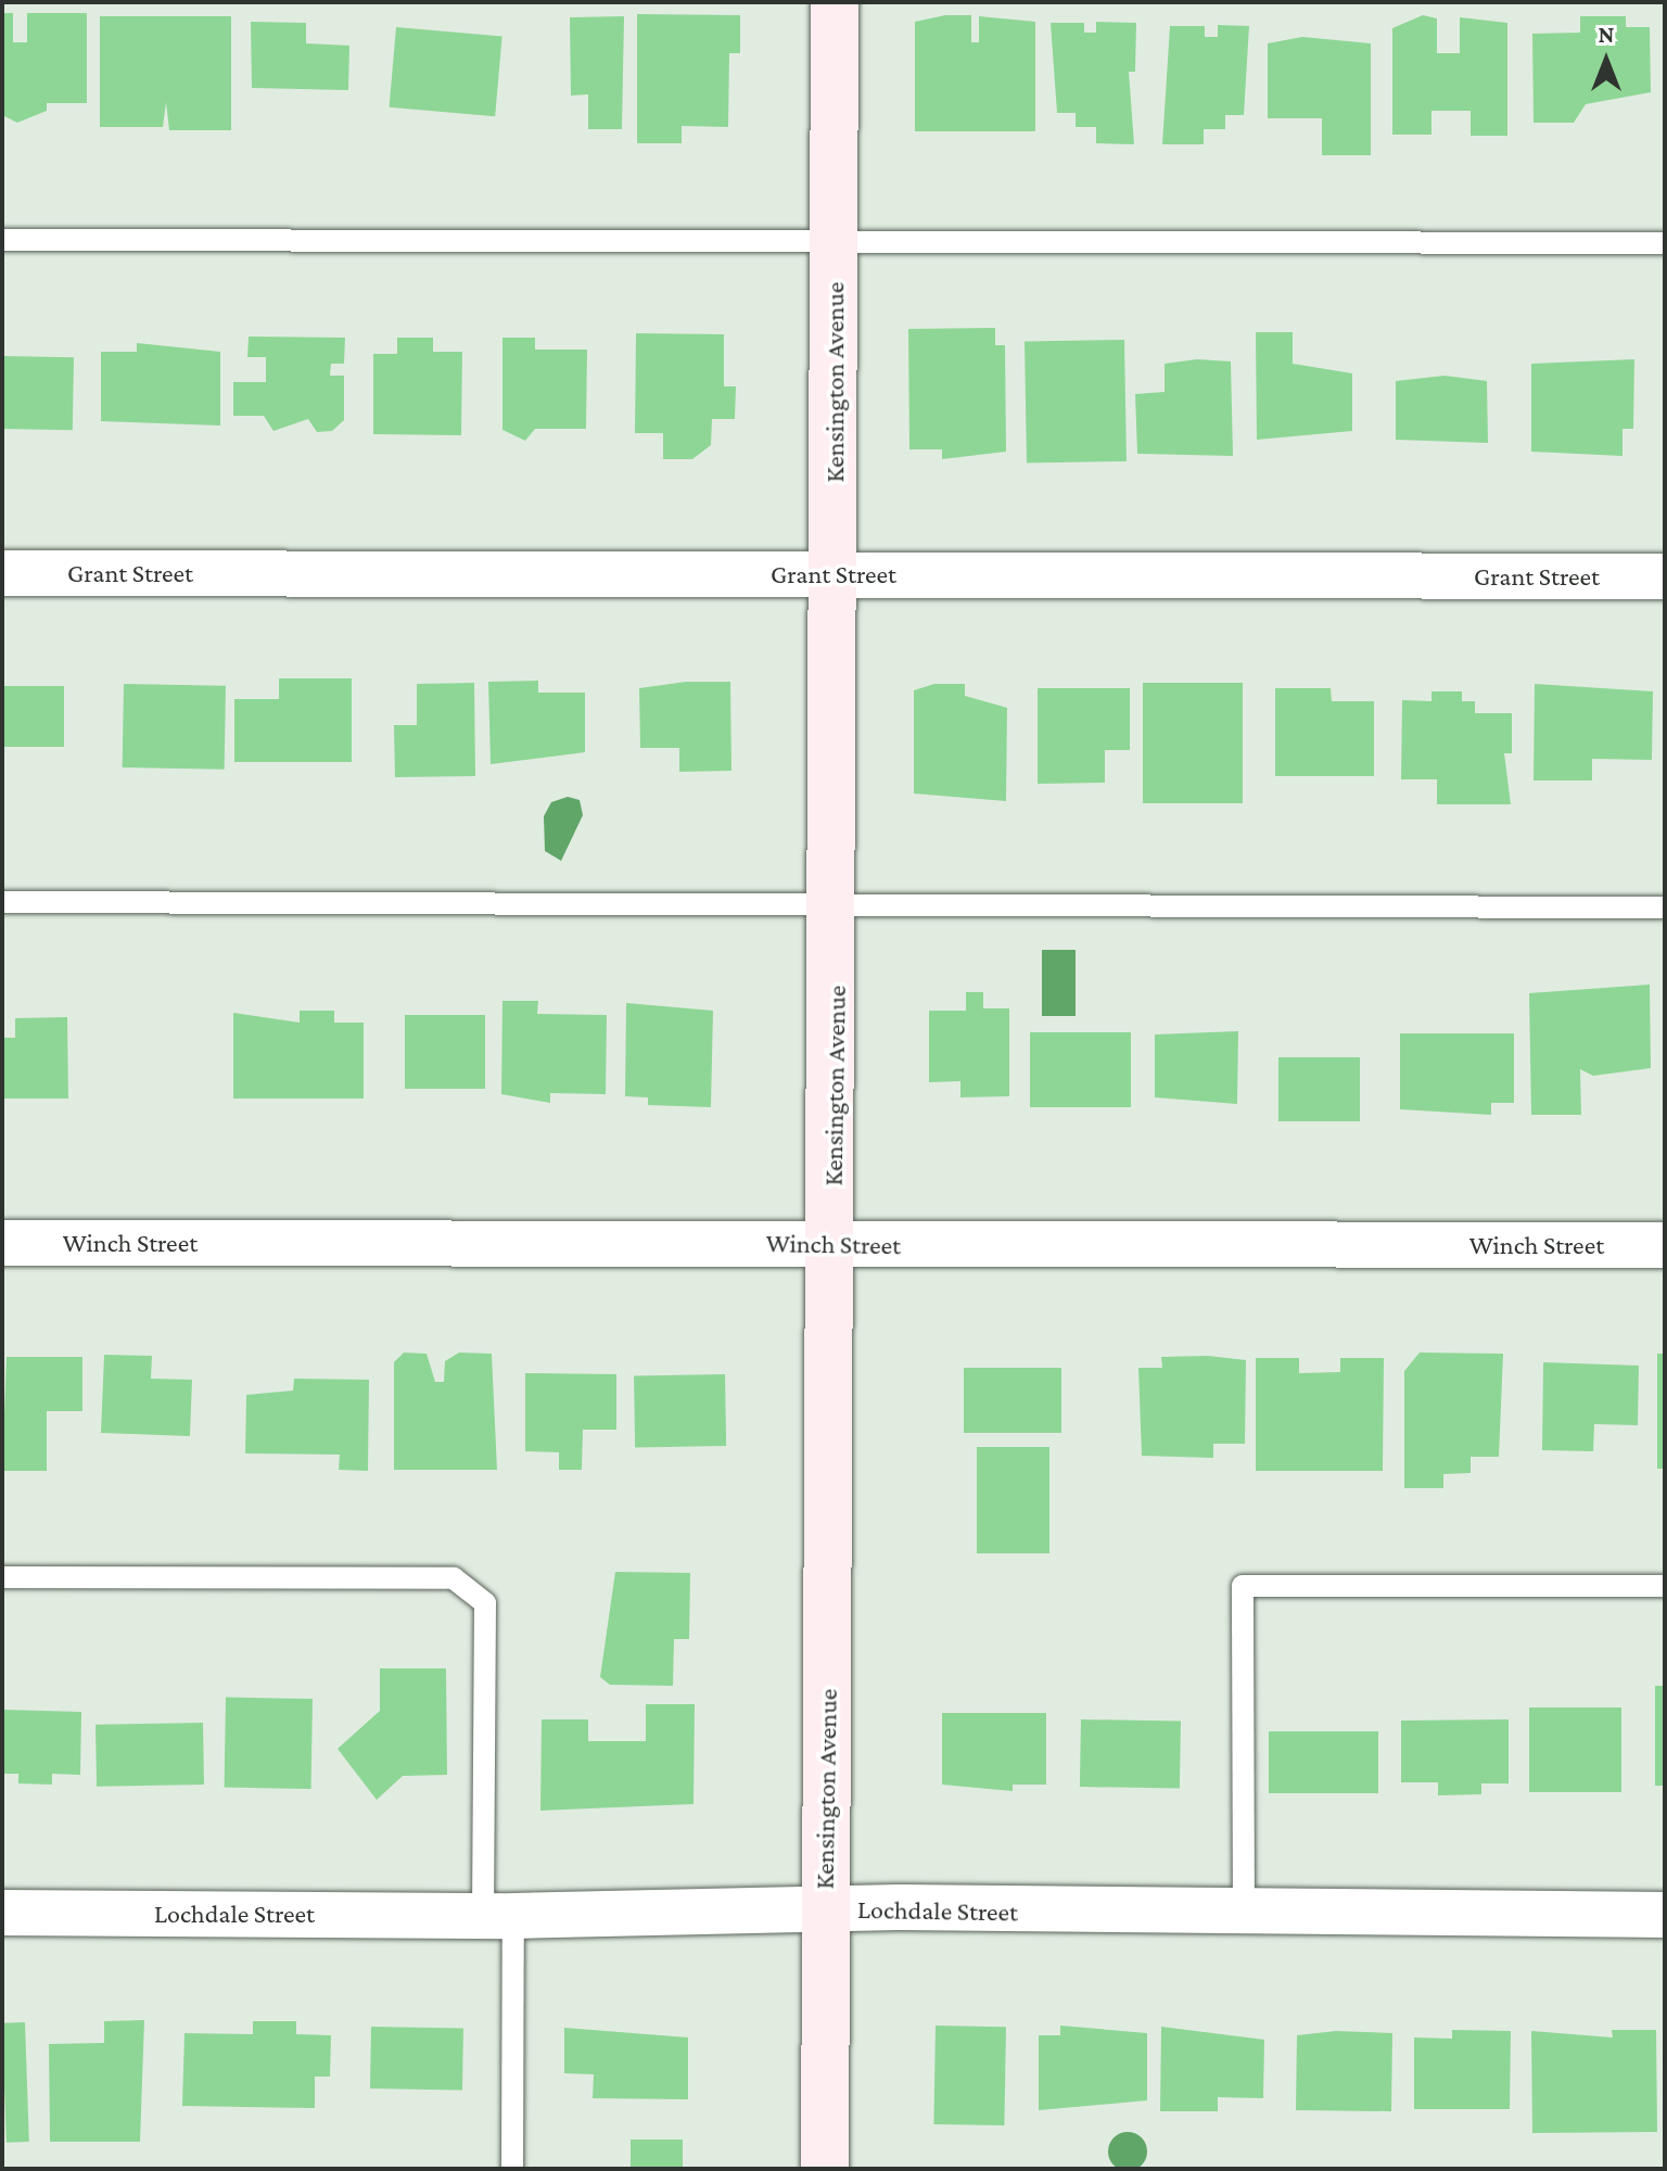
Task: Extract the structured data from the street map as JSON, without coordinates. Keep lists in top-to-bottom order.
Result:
{
  "streets": {
    "street": [
      "Kensington Avenue",
      "Grant Street",
      "Winch Street",
      "Lochdale Street"
    ]
  },
  "crossings": [
    ["Kensington Avenue", "Grant Street"],
    ["Kensington Avenue", "Winch Street"],
    ["Kensington Avenue", "Lochdale Street"]
  ],
  "north": "top"
}
